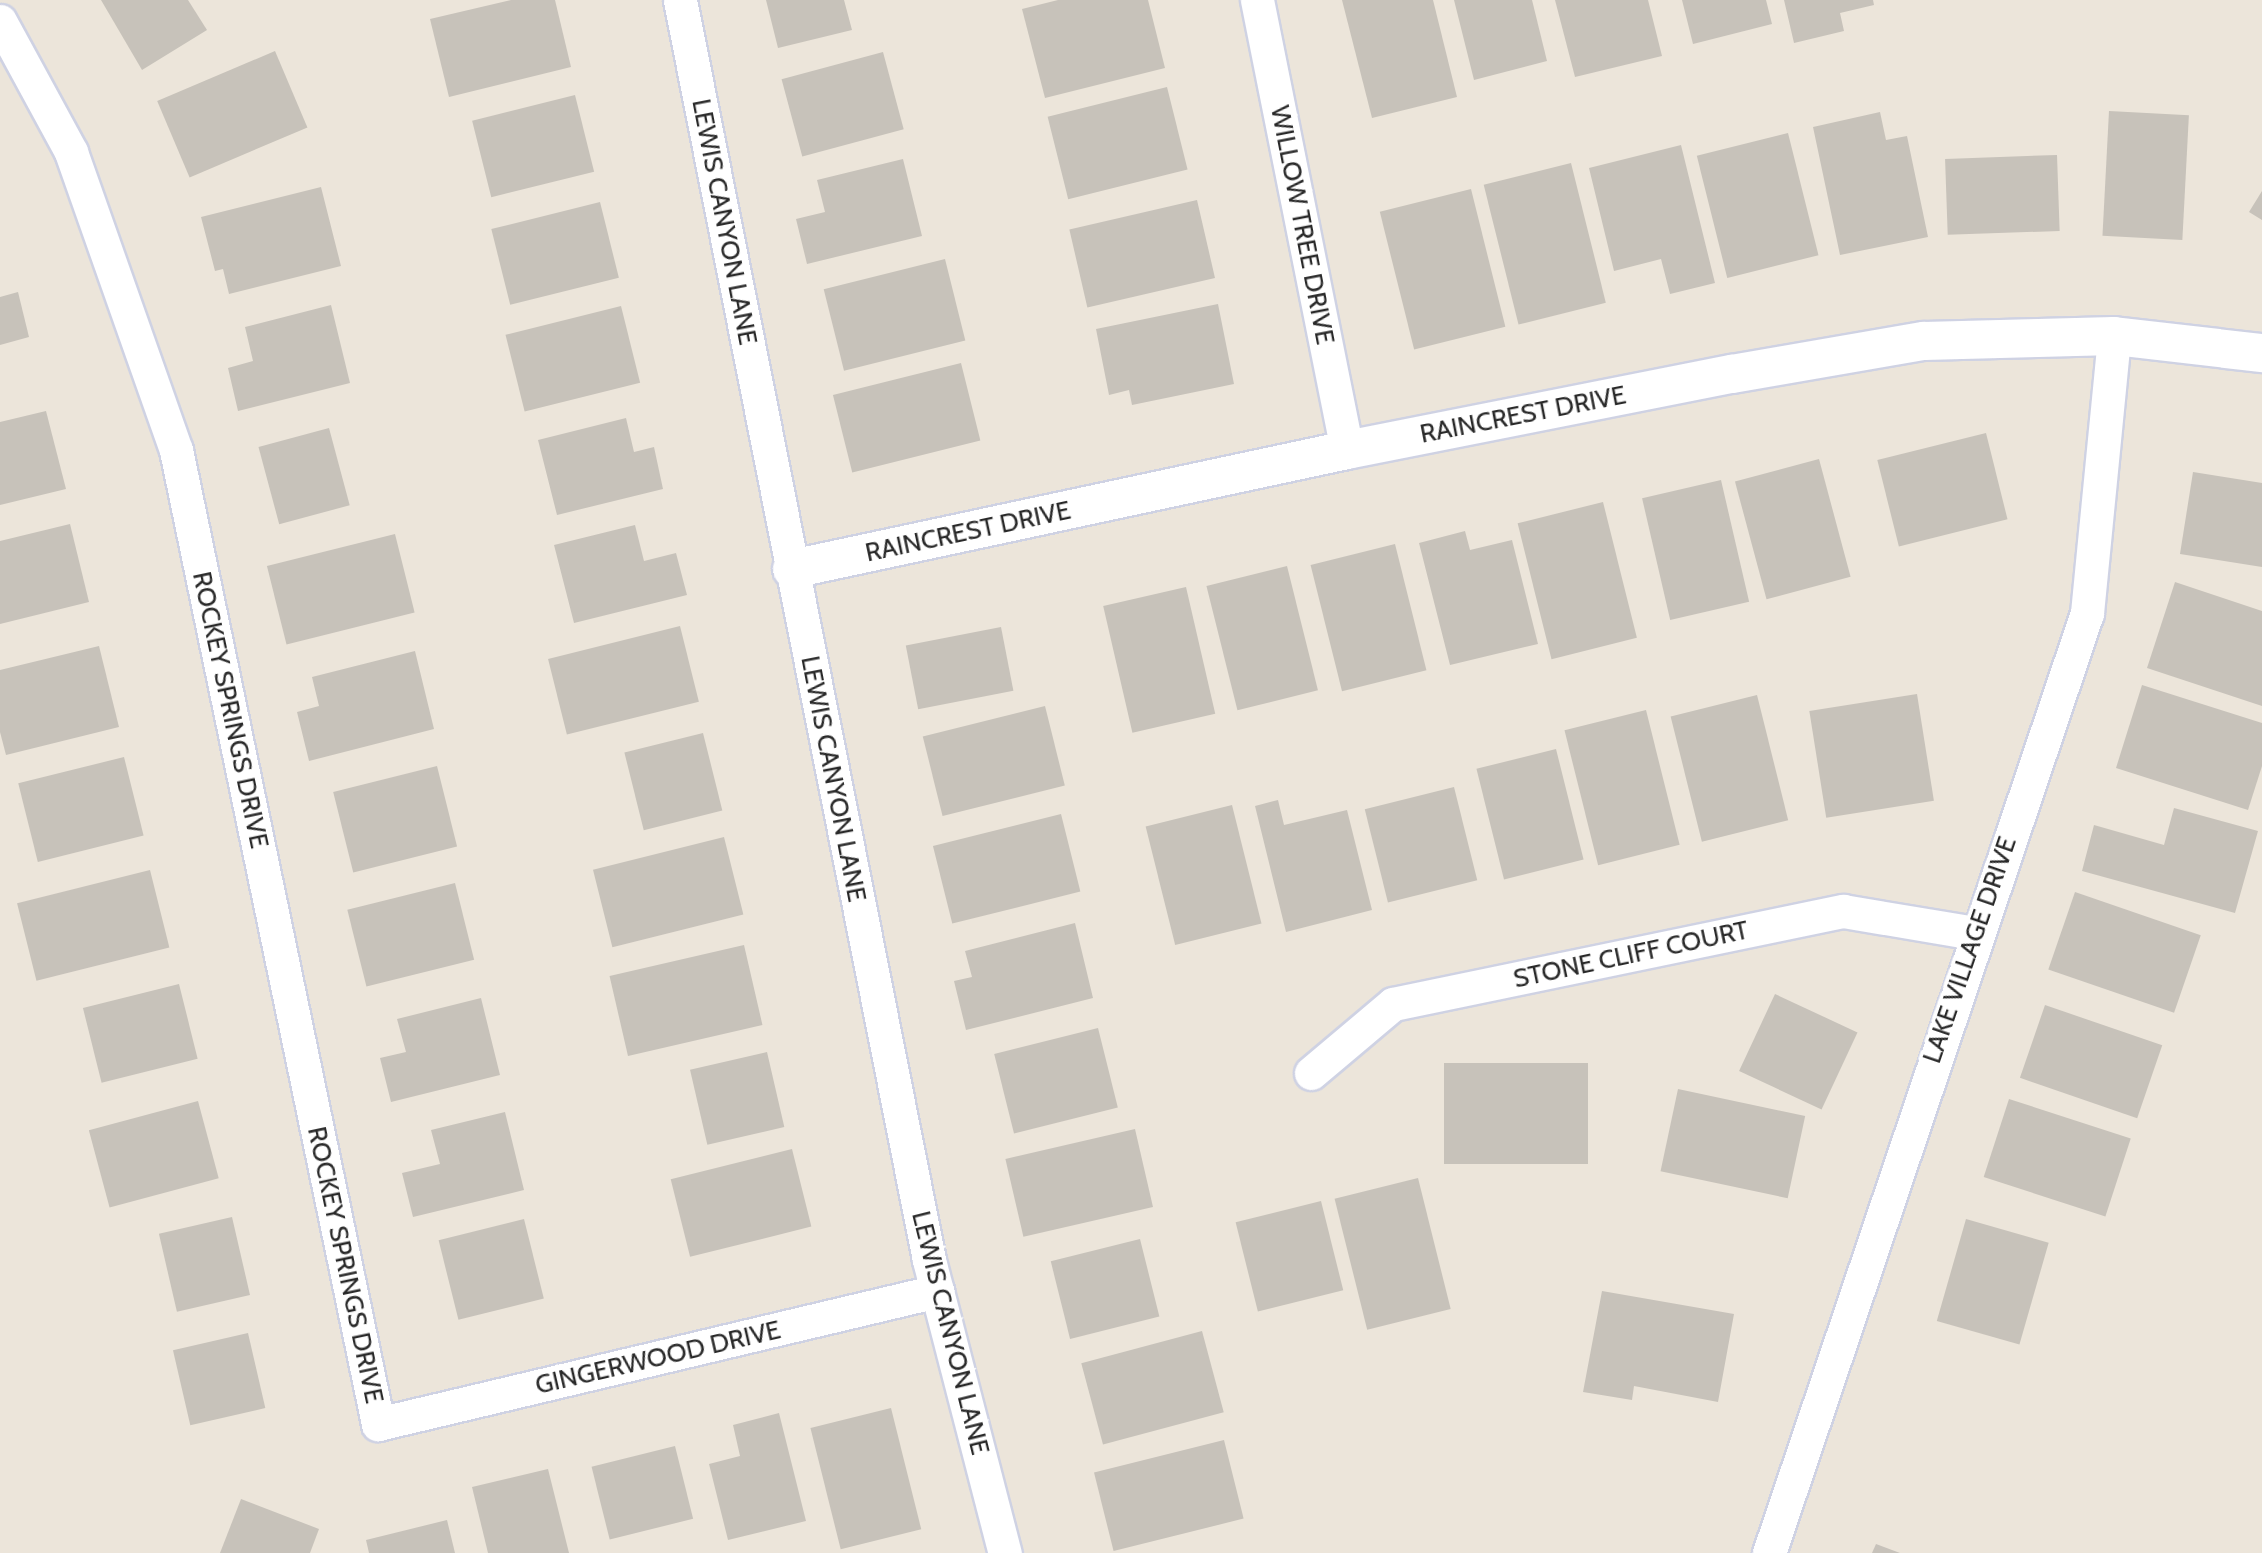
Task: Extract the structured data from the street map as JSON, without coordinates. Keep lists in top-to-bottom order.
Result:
{
  "streets": {
    "street": [
      "LEWIS CANYON LANE",
      "WILLOW TREE DRIVE",
      "RAINCREST DRIVE",
      "ROCKEY SPRINGS DRIVE",
      "LAKE VILLAGE DRIVE",
      "STONE CLIFF COURT",
      "GINGERWOOD DRIVE"
    ]
  },
  "crossings": [
    ["LEWIS CANYON LANE", "RAINCREST DRIVE"],
    ["LEWIS CANYON LANE", "GINGERWOOD DRIVE"],
    ["WILLOW TREE DRIVE", "RAINCREST DRIVE"],
    ["RAINCREST DRIVE", "LAKE VILLAGE DRIVE"],
    ["ROCKEY SPRINGS DRIVE", "GINGERWOOD DRIVE"],
    ["LAKE VILLAGE DRIVE", "STONE CLIFF COURT"]
  ]
}
